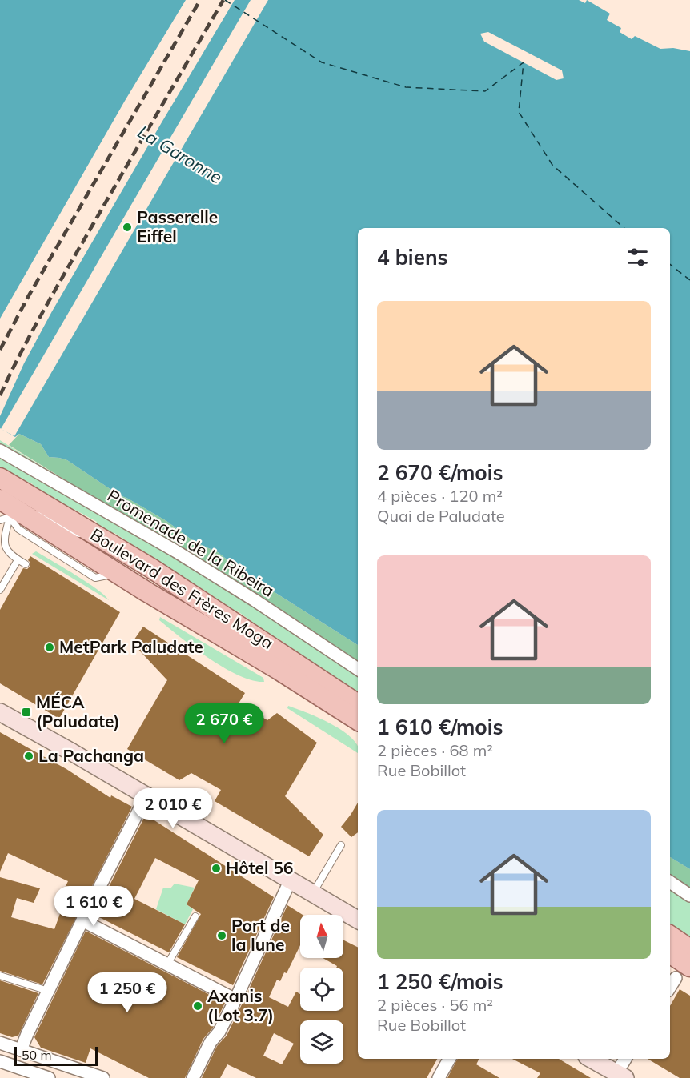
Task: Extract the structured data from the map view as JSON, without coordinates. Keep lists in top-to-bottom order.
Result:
{
  "streets": {
    "main road": ["Boulevard des Frères Moga"],
    "street": ["Promenade de la Ribeira"]
  },
  "water": ["La Garonne"],
  "places": {
    "other": [
      "Passerelle Eiffel",
      "MetPark Paludate",
      "La Pachanga",
      "Hôtel 56",
      "Port de la lune",
      "Axanis (Lot 3.7)"
    ],
    "transit": ["MÉCA (Paludate)"]
  },
  "scale_bar": "50 m",
  "north": "top",
  "page": {
    "heading": "4 biens",
    "list": [
      {
        "name": "2 670 €/mois",
        "note": "4 pièces · 120 m² · Quai de Paludate"
      },
      {
        "name": "1 610 €/mois",
        "note": "2 pièces · 68 m² · Rue Bobillot"
      },
      {
        "name": "1 250 €/mois",
        "note": "2 pièces · 56 m² · Rue Bobillot"
      }
    ],
    "price": [
      "2 670 €",
      "2 010 €",
      "1 610 €",
      "1 250 €"
    ],
    "scale": "50 m"
  }
}
